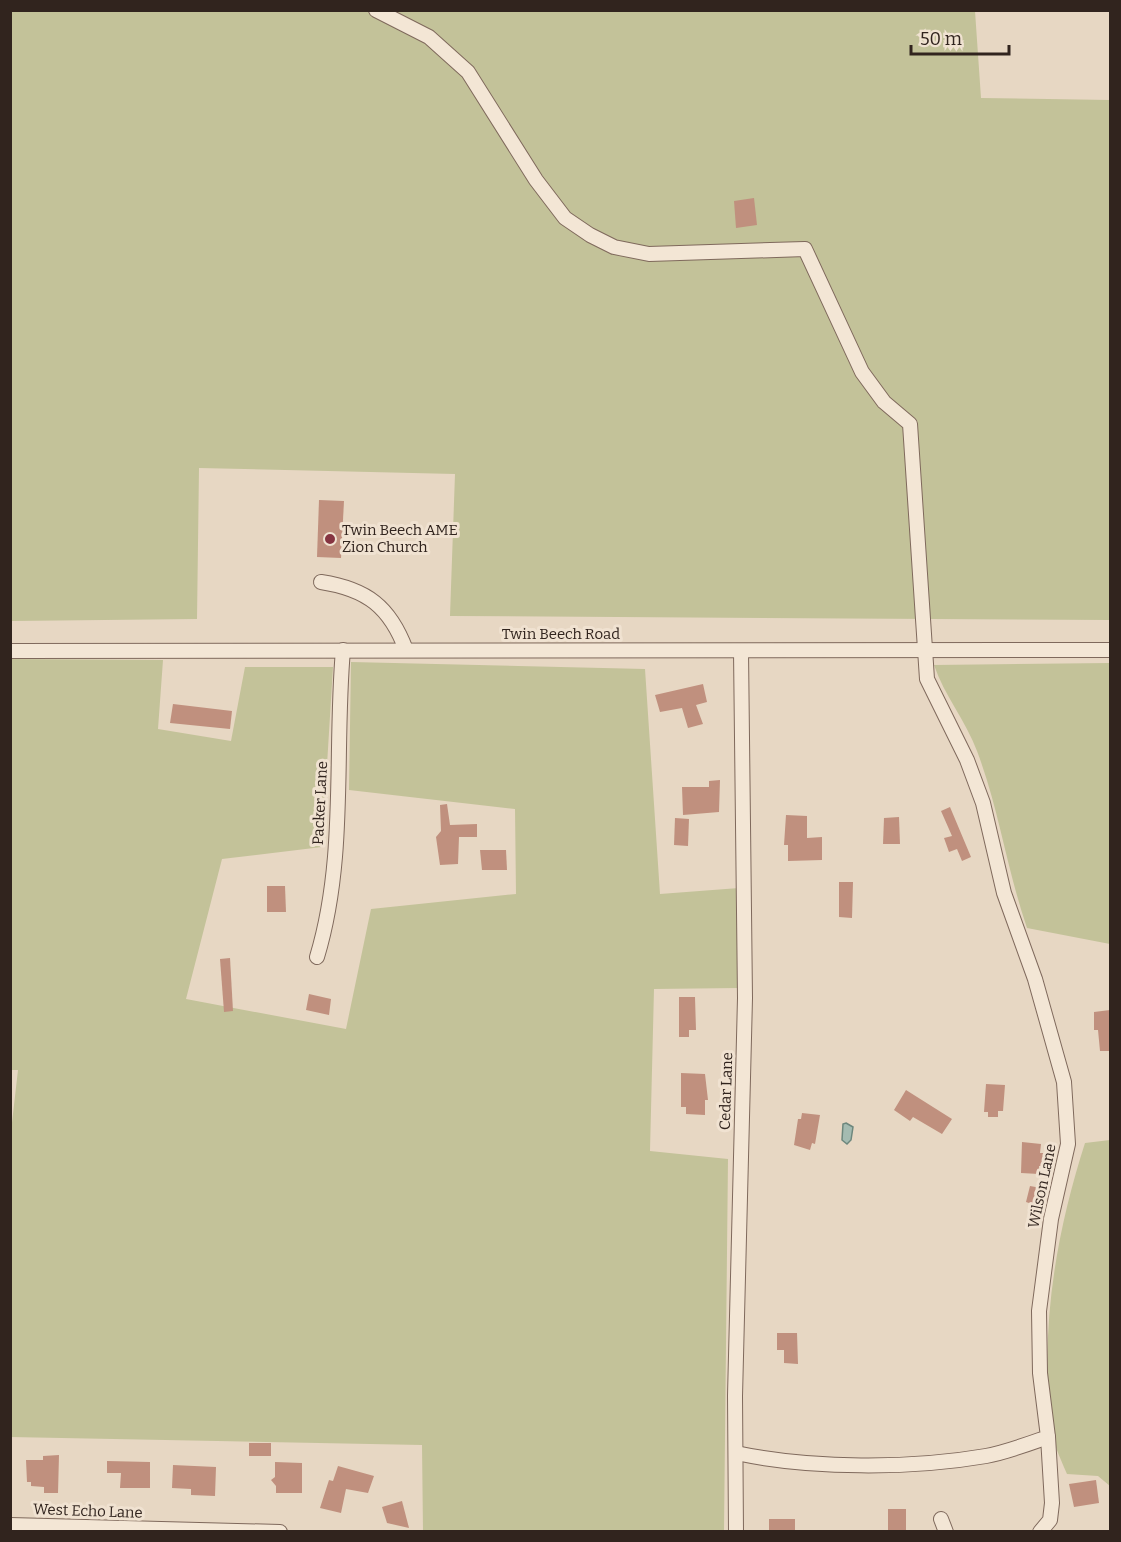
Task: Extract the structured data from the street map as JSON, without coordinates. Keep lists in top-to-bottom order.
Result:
{
  "streets": {
    "street": [
      "Twin Beech Road",
      "Packer Lane",
      "Cedar Lane",
      "Wilson Lane",
      "West Echo Lane"
    ]
  },
  "crossings": [
    ["Twin Beech Road", "Packer Lane"],
    ["Twin Beech Road", "Cedar Lane"],
    ["Twin Beech Road", "Wilson Lane"]
  ],
  "places": ["Twin Beech AME Zion Church"],
  "scale_bar": "50 m"
}
